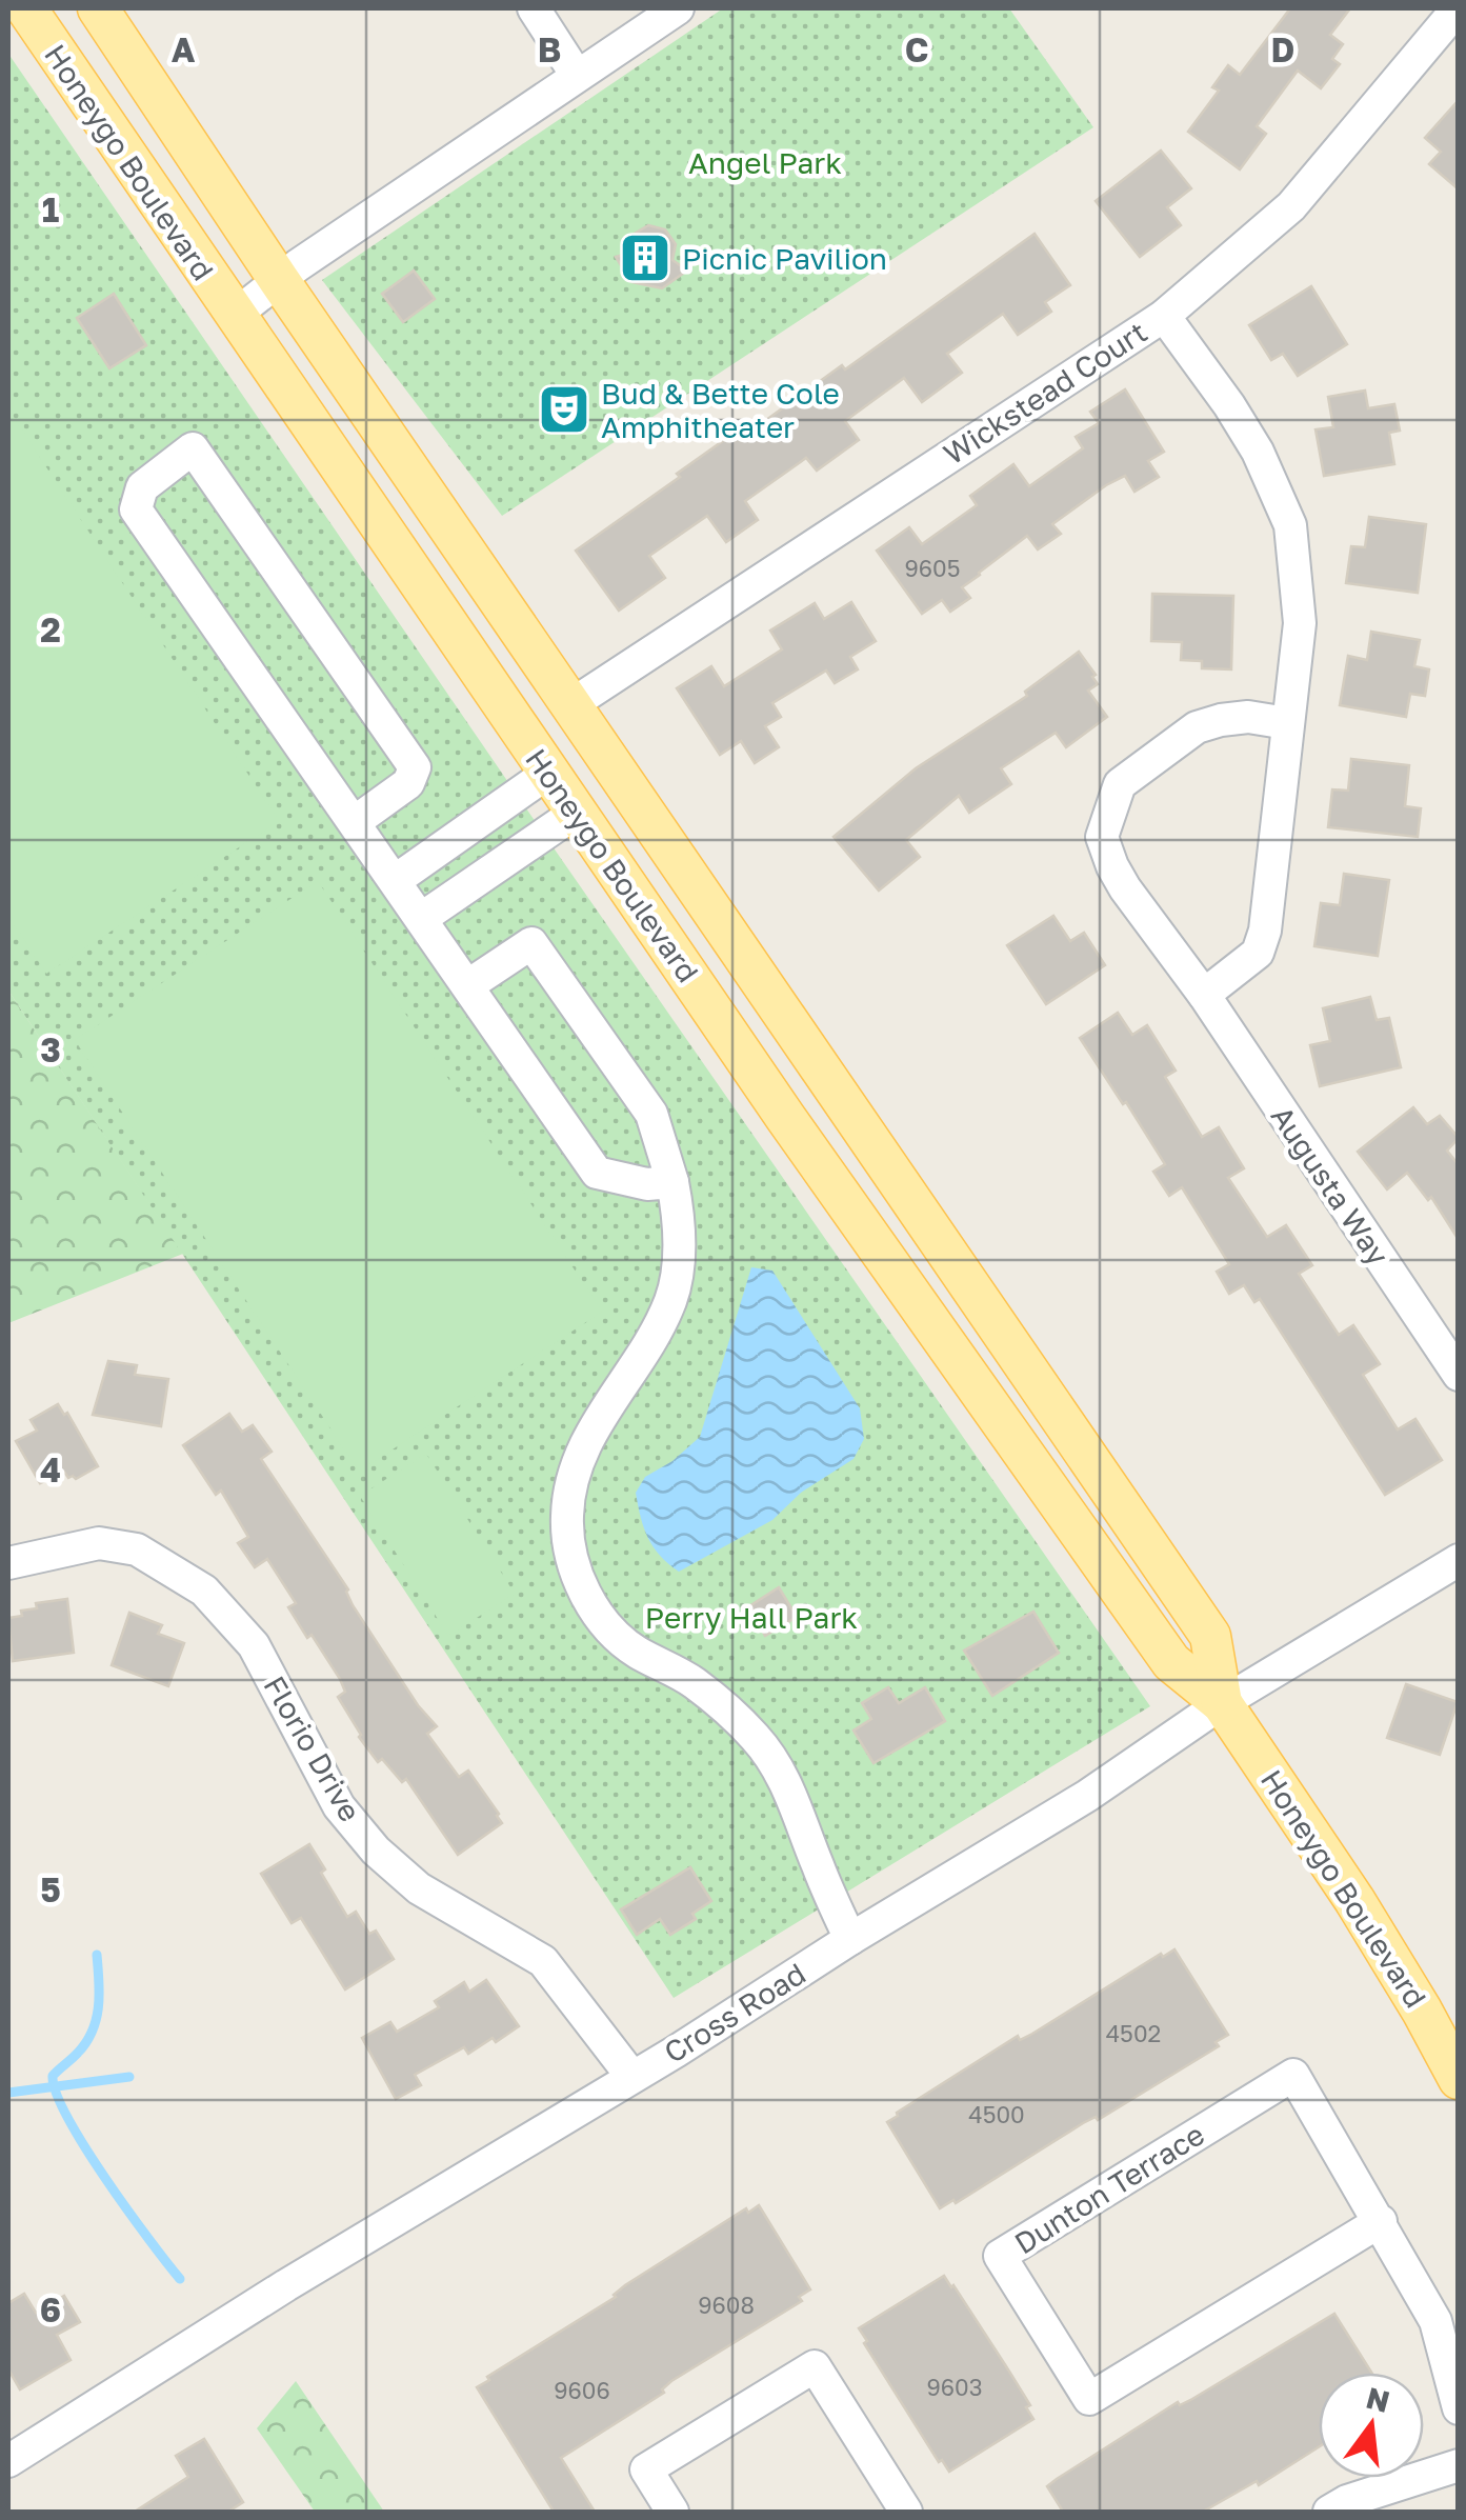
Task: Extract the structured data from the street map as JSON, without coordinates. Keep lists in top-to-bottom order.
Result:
{
  "streets": {
    "main road": ["Honeygo Boulevard"],
    "street": [
      "Wickstead Court",
      "Augusta Way",
      "Florio Drive",
      "Cross Road",
      "Dunton Terrace"
    ]
  },
  "crossings": [
    ["Honeygo Boulevard", "Wickstead Court"],
    ["Honeygo Boulevard", "Cross Road"],
    ["Florio Drive", "Cross Road"]
  ],
  "parks": ["Angel Park", "Perry Hall Park"],
  "places": {
    "building": ["Picnic Pavilion"],
    "theatre": ["Bud & Bette Cole Amphitheater"]
  },
  "house_numbers": [
    "9605",
    "4502",
    "4500",
    "9608",
    "9603",
    "9606"
  ],
  "north": "top",
  "grid": {
    "columns": [
      "A",
      "B",
      "C",
      "D"
    ],
    "rows": [
      "1",
      "2",
      "3",
      "4",
      "5",
      "6"
    ]
  }
}
